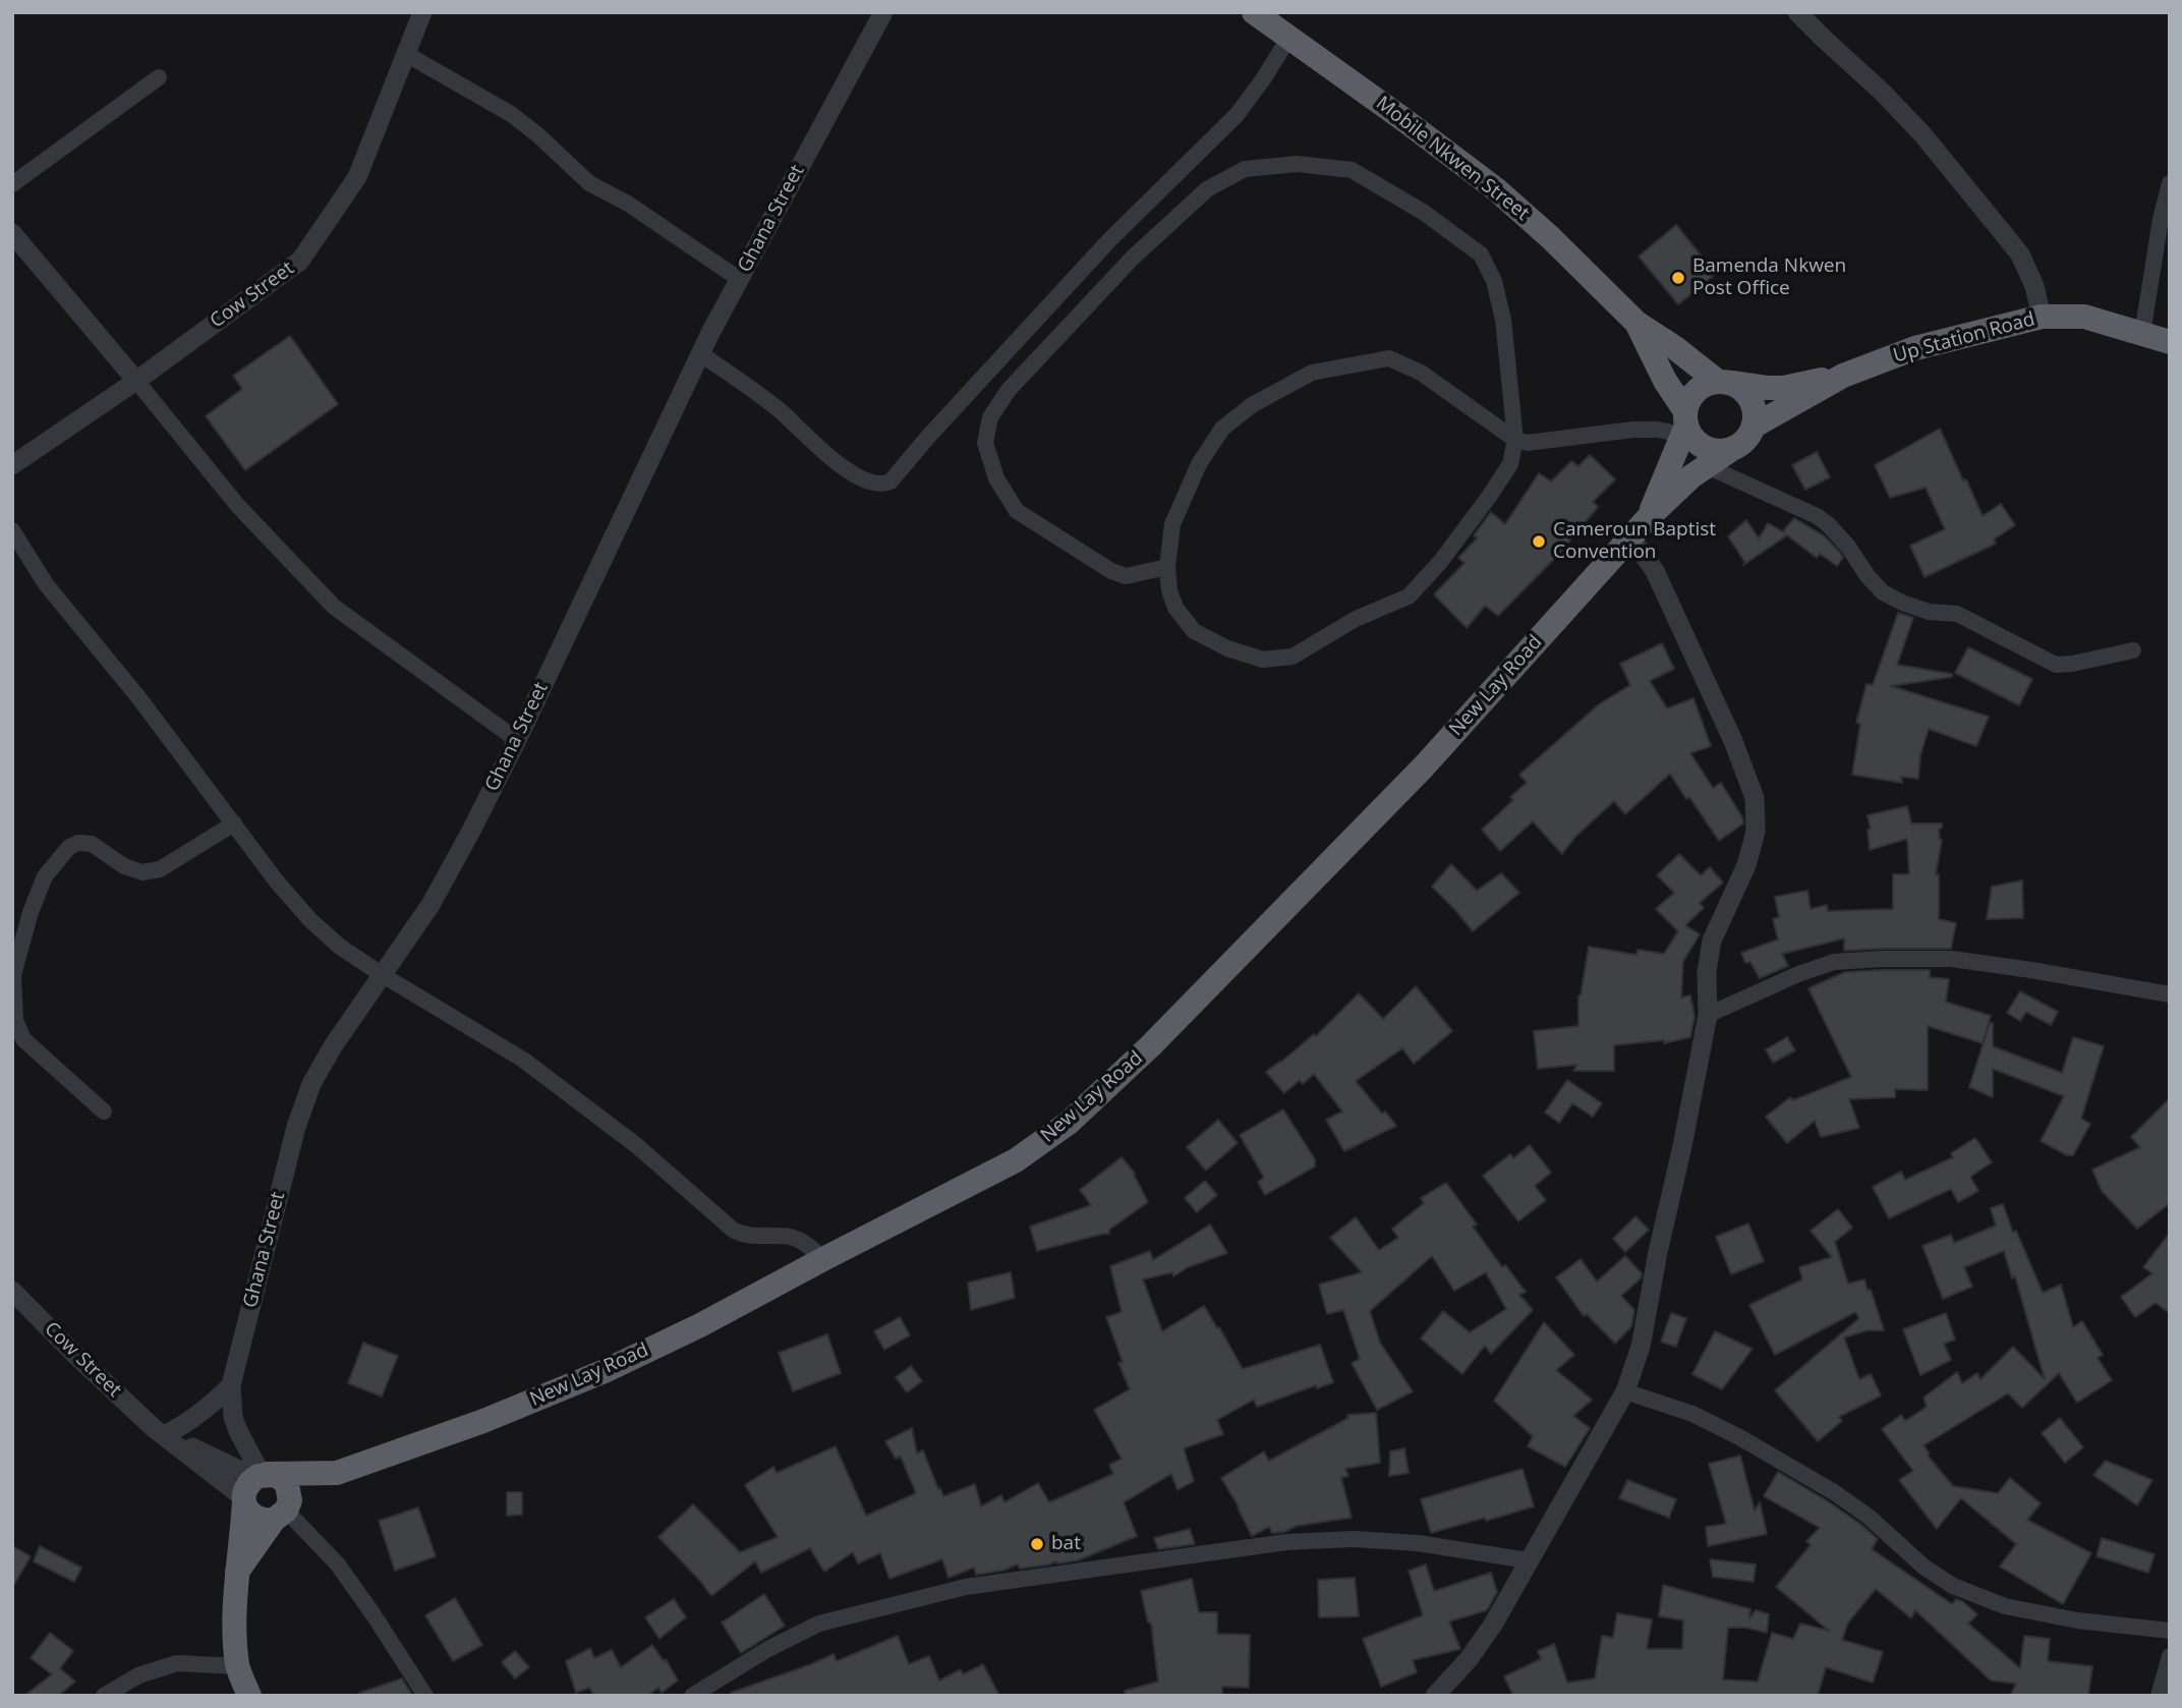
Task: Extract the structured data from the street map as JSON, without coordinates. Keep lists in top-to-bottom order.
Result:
{
  "streets": {
    "highway": ["Mobile Nkwen Street", "Up Station Road", "New Lay Road"],
    "street": ["Ghana Street", "Cow Street"]
  },
  "crossings": [
    ["Ghana Street", "Cow Street"]
  ],
  "places": ["Bamenda Nkwen Post Office", "Cameroun Baptist Convention", "bat"]
}
